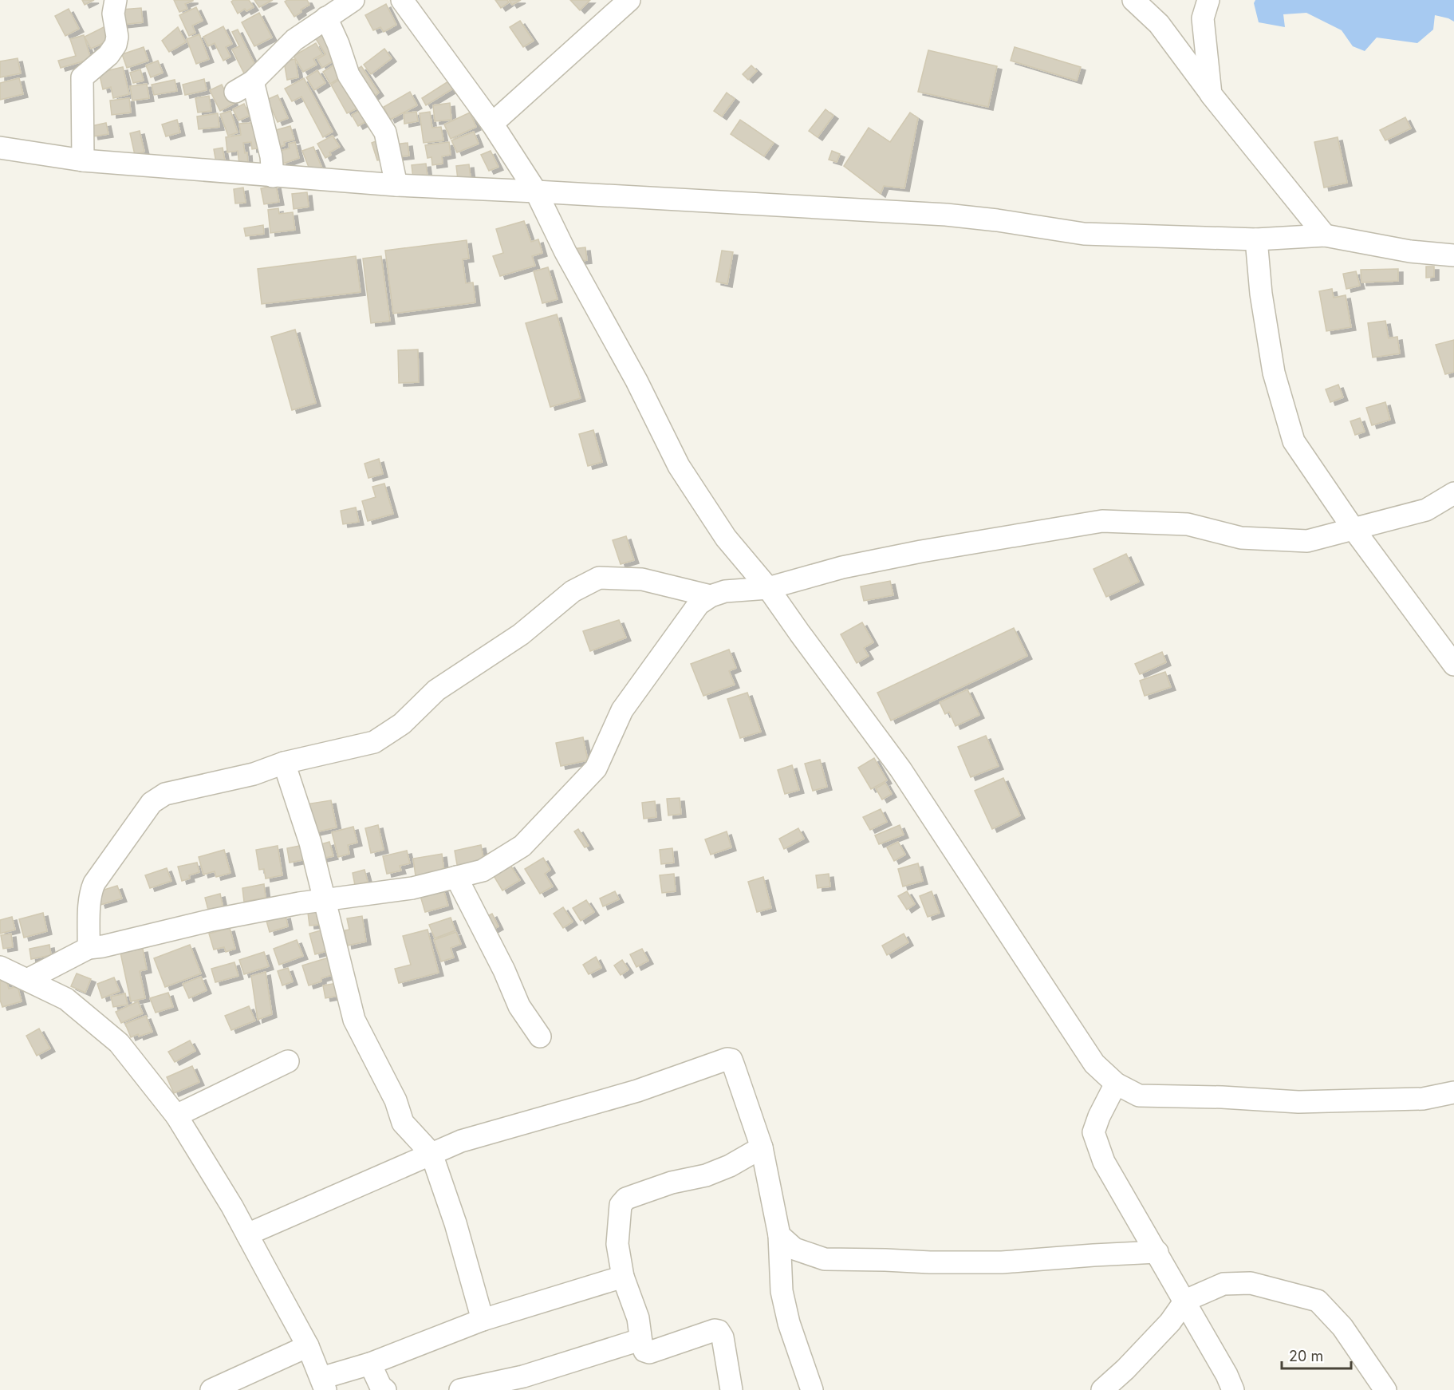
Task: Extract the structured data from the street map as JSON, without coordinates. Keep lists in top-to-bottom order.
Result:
{
  "scale_bar": "20 m"
}
